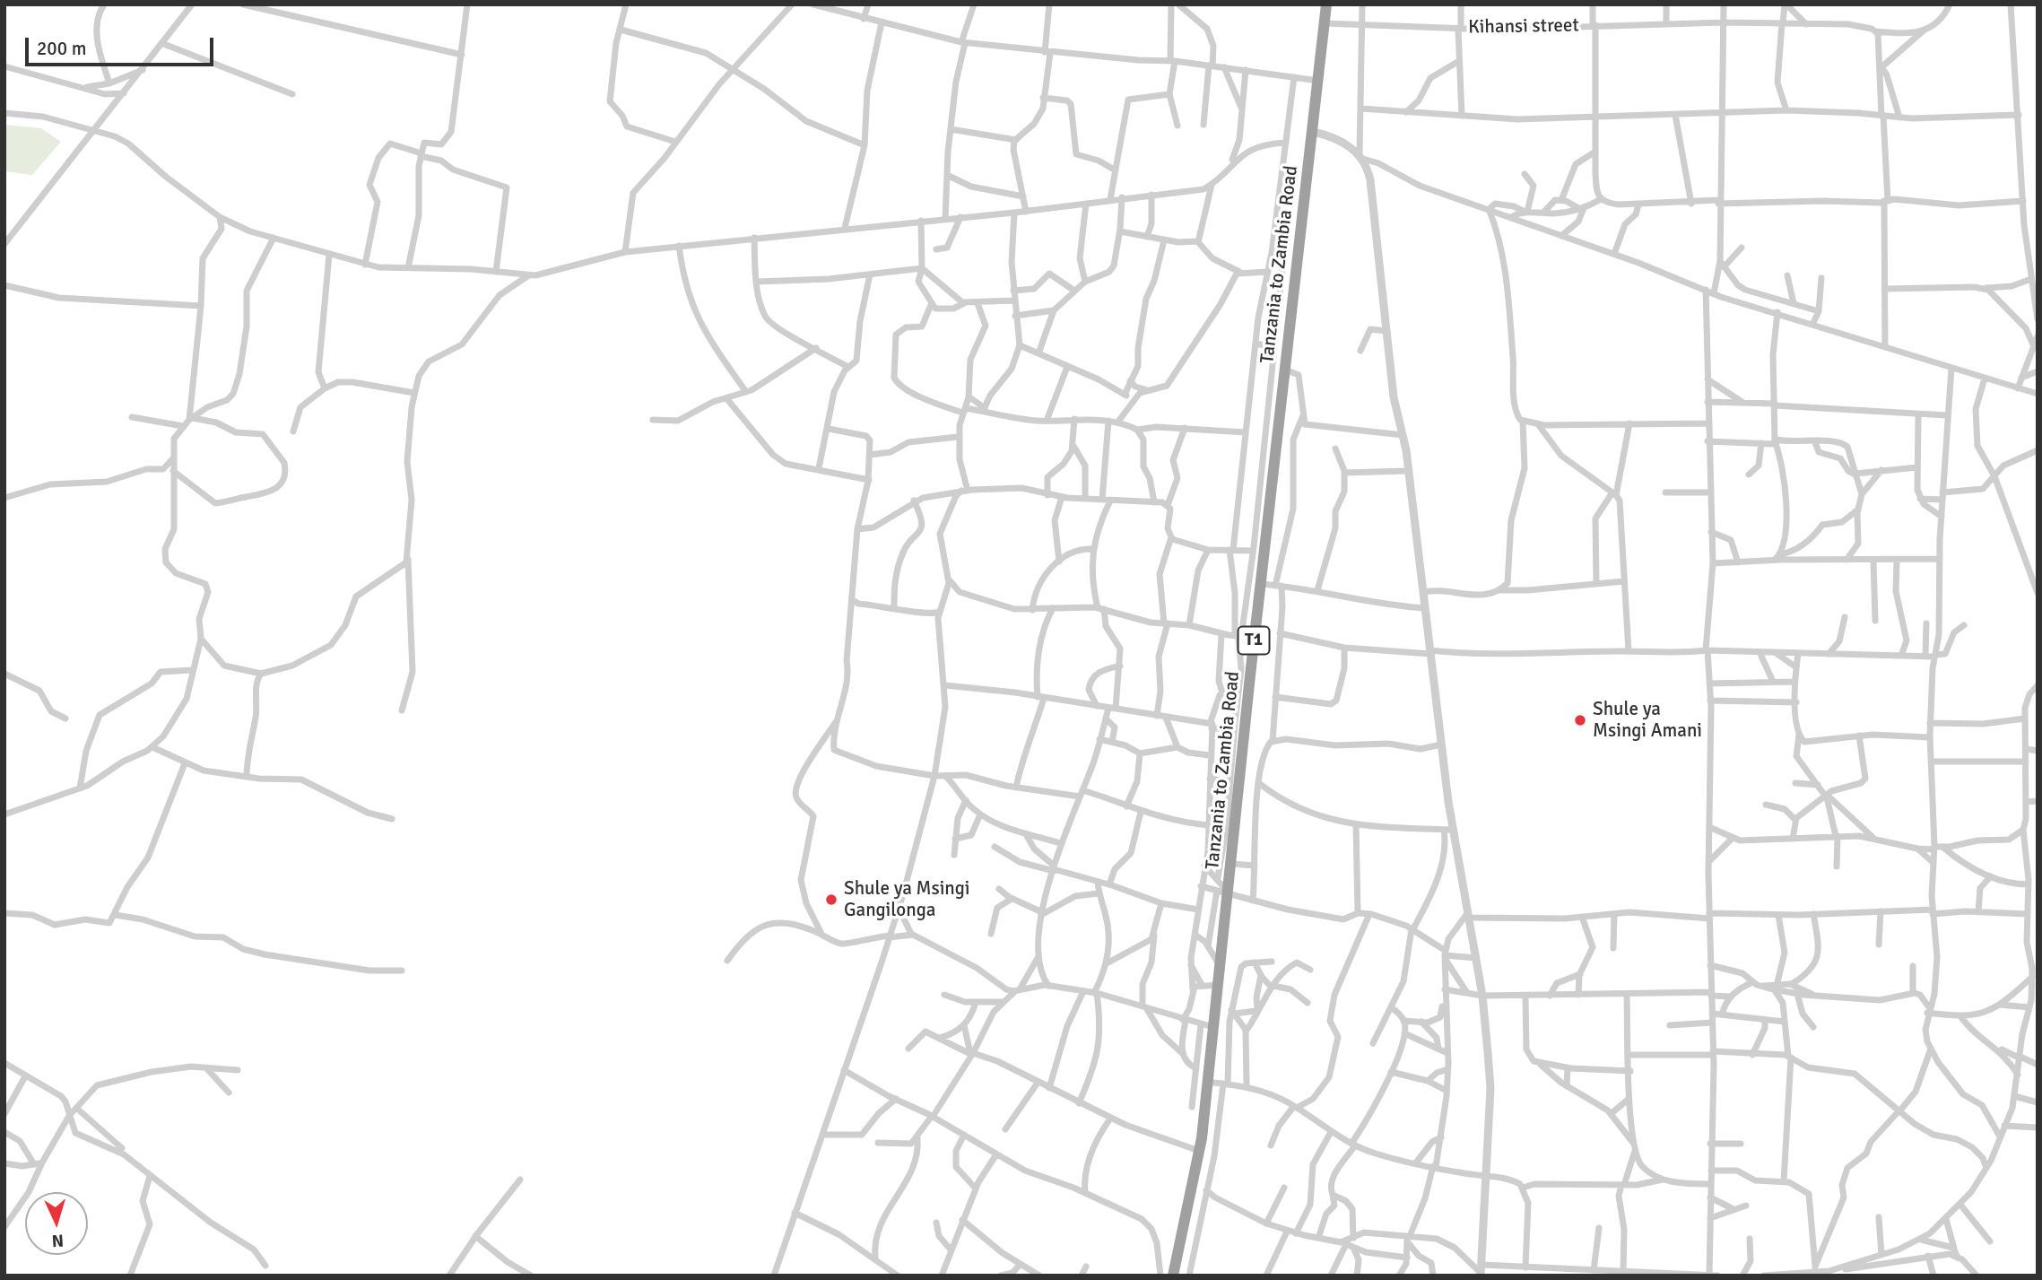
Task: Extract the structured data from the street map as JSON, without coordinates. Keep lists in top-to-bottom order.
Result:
{
  "streets": {
    "highway": ["Tanzania to Zambia Road", "T1"],
    "street": ["Kihansi street"]
  },
  "crossings": [
    ["Kihansi street", "Tanzania to Zambia Road"]
  ],
  "places": ["Shule ya Msingi Amani", "Shule ya Msingi Gangilonga"],
  "scale_bar": "200 m",
  "north": "bottom"
}
